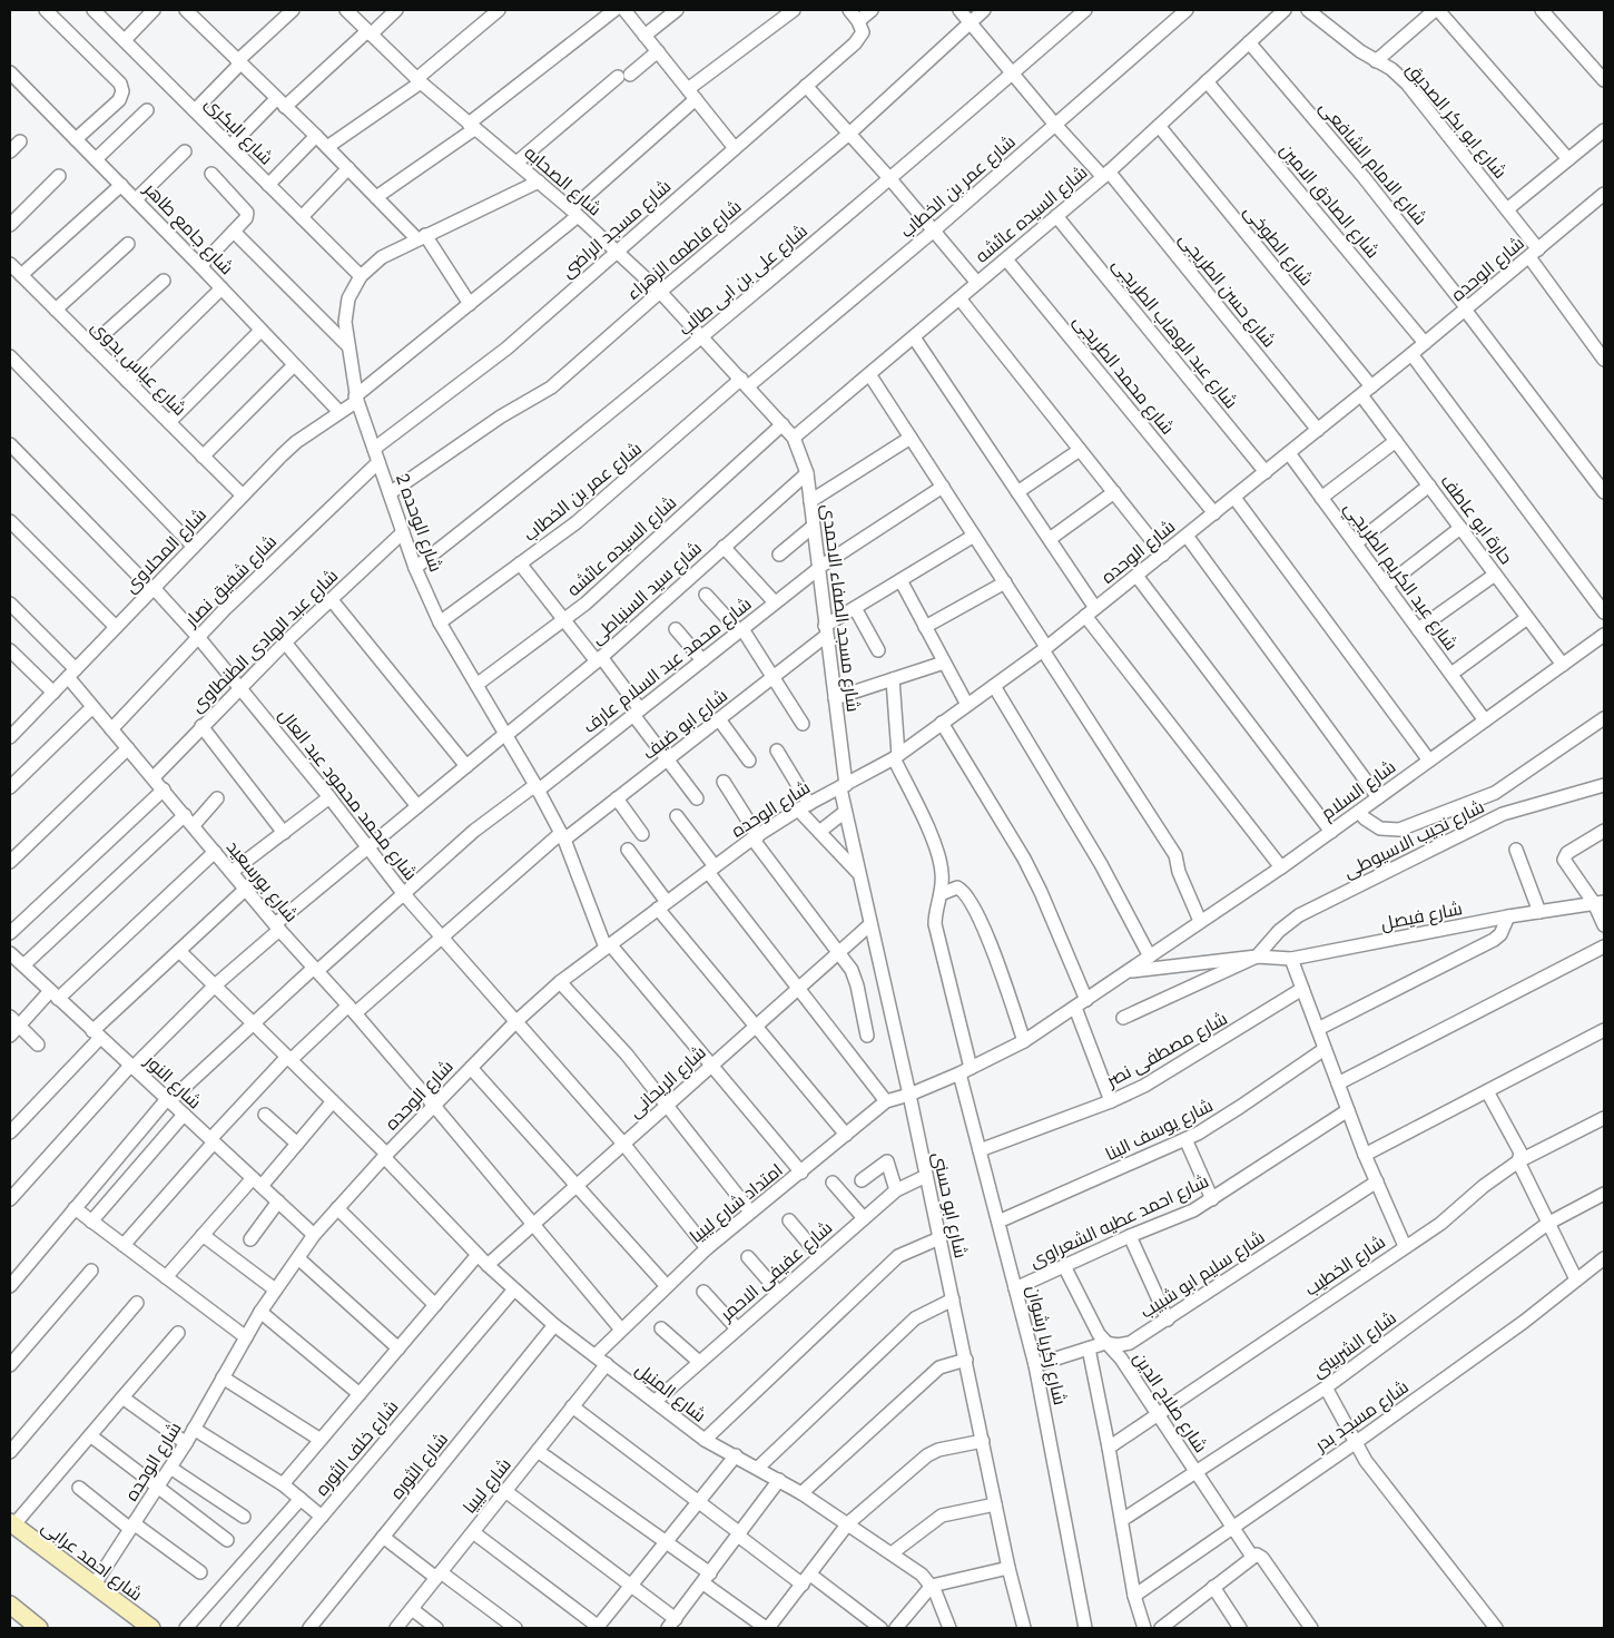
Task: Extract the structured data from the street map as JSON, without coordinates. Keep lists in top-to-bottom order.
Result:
{
  "streets": {
    "street": [
      "شارع ابو بكر الصديق",
      "شارع البكرى",
      "شارع الامام الشافعى",
      "شارع الصحابه",
      "شارع عمر بن الخطاب",
      "شارع الصادق الامين",
      "شارع السيده عائشه",
      "شارع جامع طاهر",
      "شارع مسجد الراضى",
      "شارع الطوخى",
      "شارع فاطمه الزهراء",
      "شارع الوحده",
      "شارع على بن ابى طالب",
      "شارع حسن الطريجى",
      "شارع عبد الوهاب الطريجى",
      "شارع عباس بدوى",
      "شارع محمد الطريجى",
      "حارة ابو عاطف",
      "شارع الوحده 2",
      "شارع المحلاوى",
      "شارع عبد الكريم الطريجي",
      "شارع شفيق نصار",
      "شارع سيد السنباطى",
      "شارع مسجد الصفاء الاحمدى",
      "شارع عبد الهادى الطنطاوى",
      "شارع محمد عبد السلام عارف",
      "شارع ابو ضيف",
      "شارع السلام",
      "شارع محمد محمود عبد العال",
      "شارع نجيب الاسيوطى",
      "شارع بورسعيد",
      "شارع فيصل",
      "شارع مصطفى نصر",
      "شارع النور",
      "شارع الريحانى",
      "شارع يوسف البنا",
      "امتداد شارع ليبيا",
      "شارع ابو حسنى",
      "شارع احمد عطيه الشعراوى",
      "شارع الخطيب",
      "شارع عفيفى الاحمر",
      "شارع سليم ابو شبيب",
      "شارع الشربينى",
      "شارع زكريا رشوان",
      "شارع المنيل",
      "شارع صلاح الدين",
      "شارع مسجد بدر",
      "شارع خلف الثوره",
      "شارع الثوره",
      "شارع ليبيا",
      "شارع احمد عرابى"
    ]
  },
  "crossings": [
    ["شارع ابو بكر الصديق", "شارع الوحده"],
    ["شارع البكرى", "شارع الوحده 2"],
    ["شارع الامام الشافعى", "شارع السيده عائشه"],
    ["شارع الامام الشافعى", "شارع الوحده"],
    ["شارع الصحابه", "شارع عمر بن الخطاب"],
    ["شارع الصحابه", "شارع السيده عائشه"],
    ["شارع الصحابه", "شارع مسجد الراضى"],
    ["شارع الصحابه", "شارع فاطمه الزهراء"],
    ["شارع الصحابه", "شارع على بن ابى طالب"],
    ["شارع الصحابه", "شارع الوحده 2"],
    ["شارع الصحابه", "شارع المحلاوى"],
    ["شارع الصحابه", "شارع مسجد الصفاء الاحمدى"],
    ["شارع عمر بن الخطاب", "شارع حسن الطريجى"],
    ["شارع عمر بن الخطاب", "شارع الوحده 2"],
    ["شارع الصادق الامين", "شارع السيده عائشه"],
    ["شارع الصادق الامين", "شارع الوحده"],
    ["شارع السيده عائشه", "شارع الطوخى"],
    ["شارع السيده عائشه", "شارع حسن الطريجى"],
    ["شارع السيده عائشه", "شارع عبد الوهاب الطريجى"],
    ["شارع السيده عائشه", "شارع محمد الطريجى"],
    ["شارع السيده عائشه", "شارع الوحده 2"],
    ["شارع السيده عائشه", "شارع مسجد الصفاء الاحمدى"],
    ["شارع جامع طاهر", "شارع المحلاوى"],
    ["شارع مسجد الراضى", "شارع الوحده 2"],
    ["شارع مسجد الراضى", "شارع شفيق نصار"],
    ["شارع الطوخى", "شارع الوحده"],
    ["شارع الطوخى", "حارة ابو عاطف"],
    ["شارع فاطمه الزهراء", "شارع حسن الطريجى"],
    ["شارع فاطمه الزهراء", "شارع الوحده 2"],
    ["شارع الوحده", "شارع حسن الطريجى"],
    ["شارع الوحده", "شارع عبد الوهاب الطريجى"],
    ["شارع الوحده", "شارع محمد الطريجى"],
    ["شارع الوحده", "حارة ابو عاطف"],
    ["شارع الوحده", "شارع الوحده 2"],
    ["شارع الوحده", "شارع عبد الكريم الطريجي"],
    ["شارع الوحده", "شارع مسجد الصفاء الاحمدى"],
    ["شارع الوحده", "شارع محمد محمود عبد العال"],
    ["شارع الوحده", "شارع بورسعيد"],
    ["شارع الوحده", "شارع النور"],
    ["شارع الوحده", "شارع ابو حسنى"],
    ["شارع الوحده", "شارع زكريا رشوان"],
    ["شارع الوحده", "شارع المنيل"],
    ["شارع الوحده", "شارع احمد عرابى"],
    ["شارع على بن ابى طالب", "شارع حسن الطريجى"],
    ["شارع على بن ابى طالب", "شارع الوحده 2"],
    ["شارع عباس بدوى", "شارع المحلاوى"],
    ["حارة ابو عاطف", "شارع السلام"],
    ["شارع الوحده 2", "شارع المحلاوى"],
    ["شارع الوحده 2", "شارع شفيق نصار"],
    ["شارع الوحده 2", "شارع سيد السنباطى"],
    ["شارع الوحده 2", "شارع عبد الهادى الطنطاوى"],
    ["شارع الوحده 2", "شارع محمد عبد السلام عارف"],
    ["شارع الوحده 2", "شارع ابو ضيف"],
    ["شارع الوحده 2", "شارع الريحانى"],
    ["شارع الوحده 2", "امتداد شارع ليبيا"],
    ["شارع المحلاوى", "شارع محمد محمود عبد العال"],
    ["شارع المحلاوى", "شارع بورسعيد"],
    ["شارع عبد الكريم الطريجي", "شارع السلام"],
    ["شارع شفيق نصار", "شارع محمد محمود عبد العال"],
    ["شارع شفيق نصار", "شارع بورسعيد"],
    ["شارع سيد السنباطى", "شارع مسجد الصفاء الاحمدى"],
    ["شارع سيد السنباطى", "شارع محمد محمود عبد العال"],
    ["شارع سيد السنباطى", "شارع بورسعيد"],
    ["شارع سيد السنباطى", "شارع النور"],
    ["شارع سيد السنباطى", "شارع المنيل"],
    ["شارع مسجد الصفاء الاحمدى", "شارع محمد عبد السلام عارف"],
    ["شارع مسجد الصفاء الاحمدى", "شارع ابو ضيف"],
    ["شارع مسجد الصفاء الاحمدى", "شارع ابو حسنى"],
    ["شارع عبد الهادى الطنطاوى", "شارع محمد محمود عبد العال"],
    ["شارع عبد الهادى الطنطاوى", "شارع بورسعيد"],
    ["شارع محمد عبد السلام عارف", "شارع محمد محمود عبد العال"],
    ["شارع محمد عبد السلام عارف", "شارع بورسعيد"],
    ["شارع محمد عبد السلام عارف", "شارع النور"],
    ["شارع محمد عبد السلام عارف", "شارع المنيل"],
    ["شارع ابو ضيف", "شارع محمد محمود عبد العال"],
    ["شارع ابو ضيف", "شارع بورسعيد"],
    ["شارع ابو ضيف", "شارع النور"],
    ["شارع ابو ضيف", "شارع المنيل"],
    ["شارع السلام", "شارع نجيب الاسيوطى"],
    ["شارع السلام", "شارع فيصل"],
    ["شارع السلام", "امتداد شارع ليبيا"],
    ["شارع السلام", "شارع ابو حسنى"],
    ["شارع السلام", "شارع زكريا رشوان"],
    ["شارع محمد محمود عبد العال", "شارع الريحانى"],
    ["شارع محمد محمود عبد العال", "امتداد شارع ليبيا"],
    ["شارع نجيب الاسيوطى", "شارع فيصل"],
    ["شارع بورسعيد", "شارع الريحانى"],
    ["شارع بورسعيد", "امتداد شارع ليبيا"],
    ["شارع مصطفى نصر", "شارع زكريا رشوان"],
    ["شارع الريحانى", "شارع ابو حسنى"],
    ["شارع الريحانى", "شارع المنيل"],
    ["شارع يوسف البنا", "شارع زكريا رشوان"],
    ["امتداد شارع ليبيا", "شارع ابو حسنى"],
    ["امتداد شارع ليبيا", "شارع المنيل"],
    ["شارع ابو حسنى", "شارع عفيفى الاحمر"],
    ["شارع احمد عطيه الشعراوى", "شارع زكريا رشوان"],
    ["شارع احمد عطيه الشعراوى", "شارع صلاح الدين"],
    ["شارع الخطيب", "شارع صلاح الدين"],
    ["شارع عفيفى الاحمر", "شارع المنيل"],
    ["شارع سليم ابو شبيب", "شارع زكريا رشوان"],
    ["شارع سليم ابو شبيب", "شارع صلاح الدين"],
    ["شارع الشربينى", "شارع صلاح الدين"],
    ["شارع المنيل", "شارع خلف الثوره"],
    ["شارع المنيل", "شارع الثوره"],
    ["شارع المنيل", "شارع ليبيا"],
    ["شارع صلاح الدين", "شارع مسجد بدر"]
  ]
}
